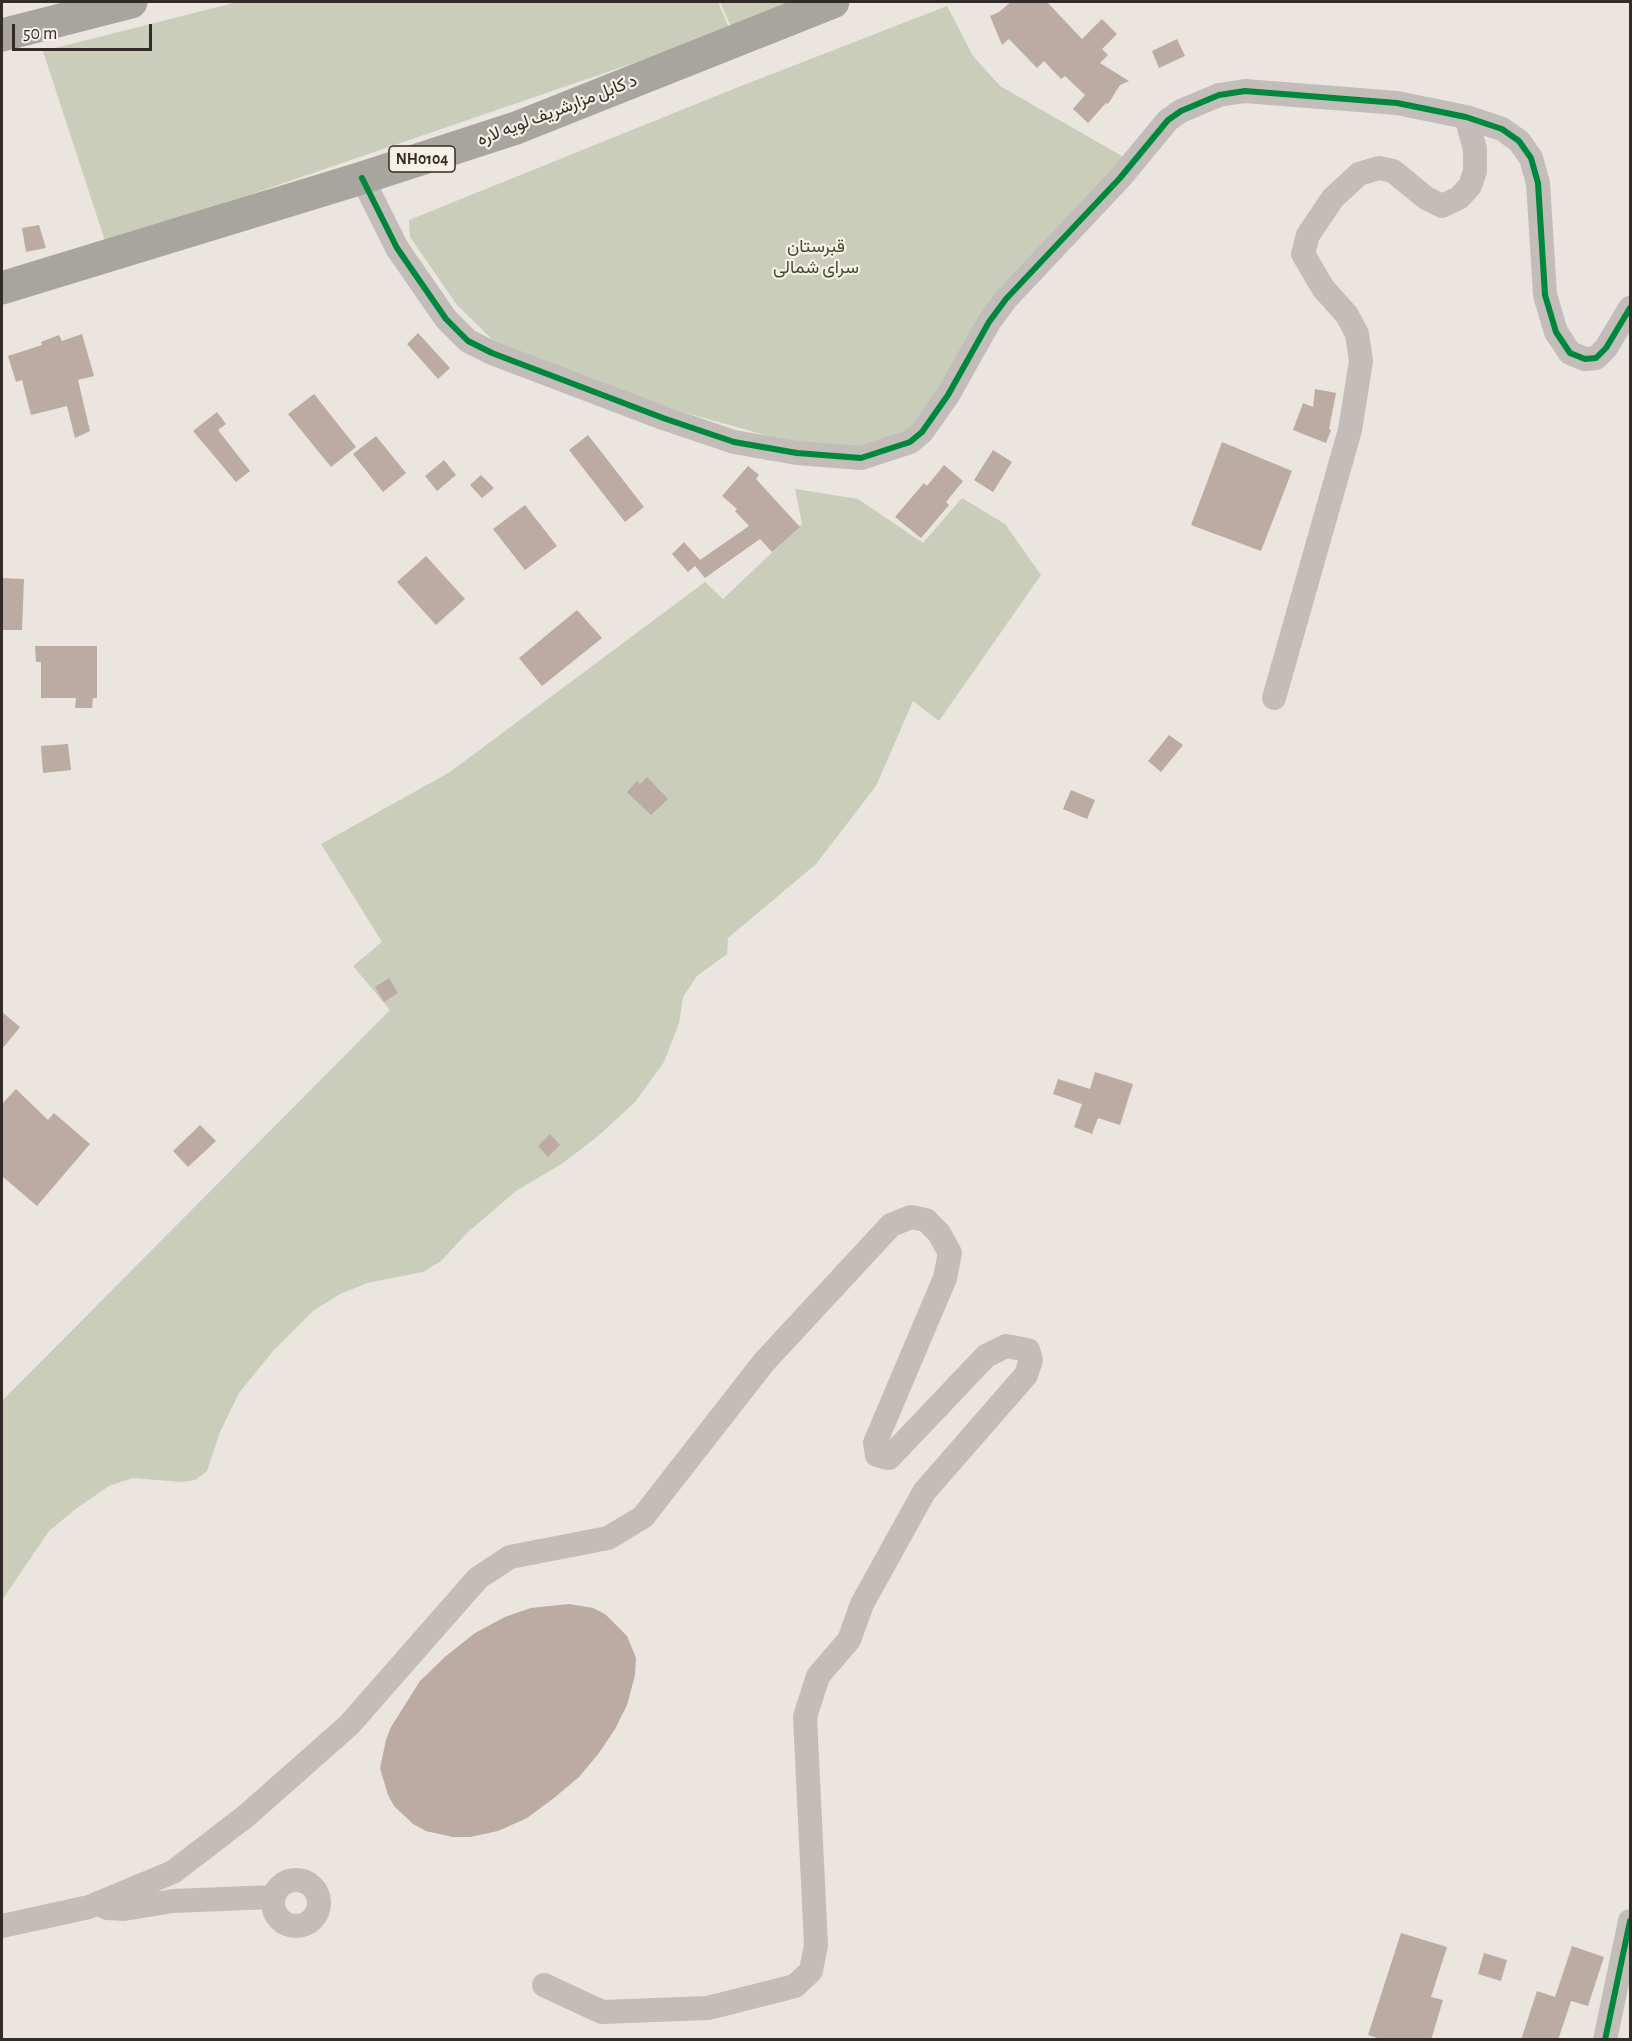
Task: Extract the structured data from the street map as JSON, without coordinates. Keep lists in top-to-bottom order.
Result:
{
  "streets": {
    "highway": ["د کابل مزارشریف لویه لاره", "NH0104"]
  },
  "parks": ["قبرستان سرای شمالی"],
  "scale_bar": "50 m"
}
